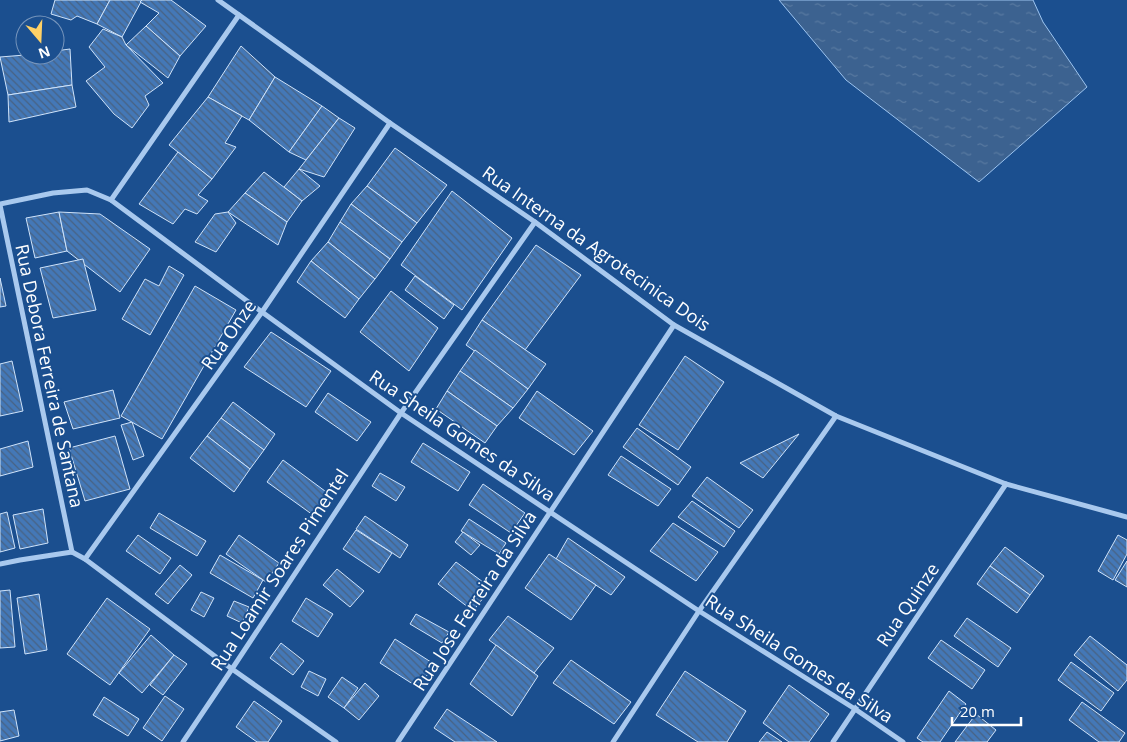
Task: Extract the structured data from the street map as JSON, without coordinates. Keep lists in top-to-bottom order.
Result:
{
  "streets": {
    "street": [
      "Rua Interna da Agrotecinica Dois",
      "Rua Onze",
      "Rua Debora Ferreira de Santana",
      "Rua Sheila Gomes da Silva",
      "Rua Loamir Soares Pimentel",
      "Rua Jose Ferreira da Silva",
      "Rua Quinze"
    ]
  },
  "crossings": [
    ["Rua Interna da Agrotecinica Dois", "Rua Onze"],
    ["Rua Interna da Agrotecinica Dois", "Rua Loamir Soares Pimentel"],
    ["Rua Interna da Agrotecinica Dois", "Rua Jose Ferreira da Silva"],
    ["Rua Interna da Agrotecinica Dois", "Rua Quinze"],
    ["Rua Onze", "Rua Sheila Gomes da Silva"],
    ["Rua Debora Ferreira de Santana", "Rua Sheila Gomes da Silva"],
    ["Rua Sheila Gomes da Silva", "Rua Loamir Soares Pimentel"],
    ["Rua Sheila Gomes da Silva", "Rua Jose Ferreira da Silva"],
    ["Rua Sheila Gomes da Silva", "Rua Quinze"]
  ],
  "scale_bar": "20 m",
  "north": "bottom"
}
